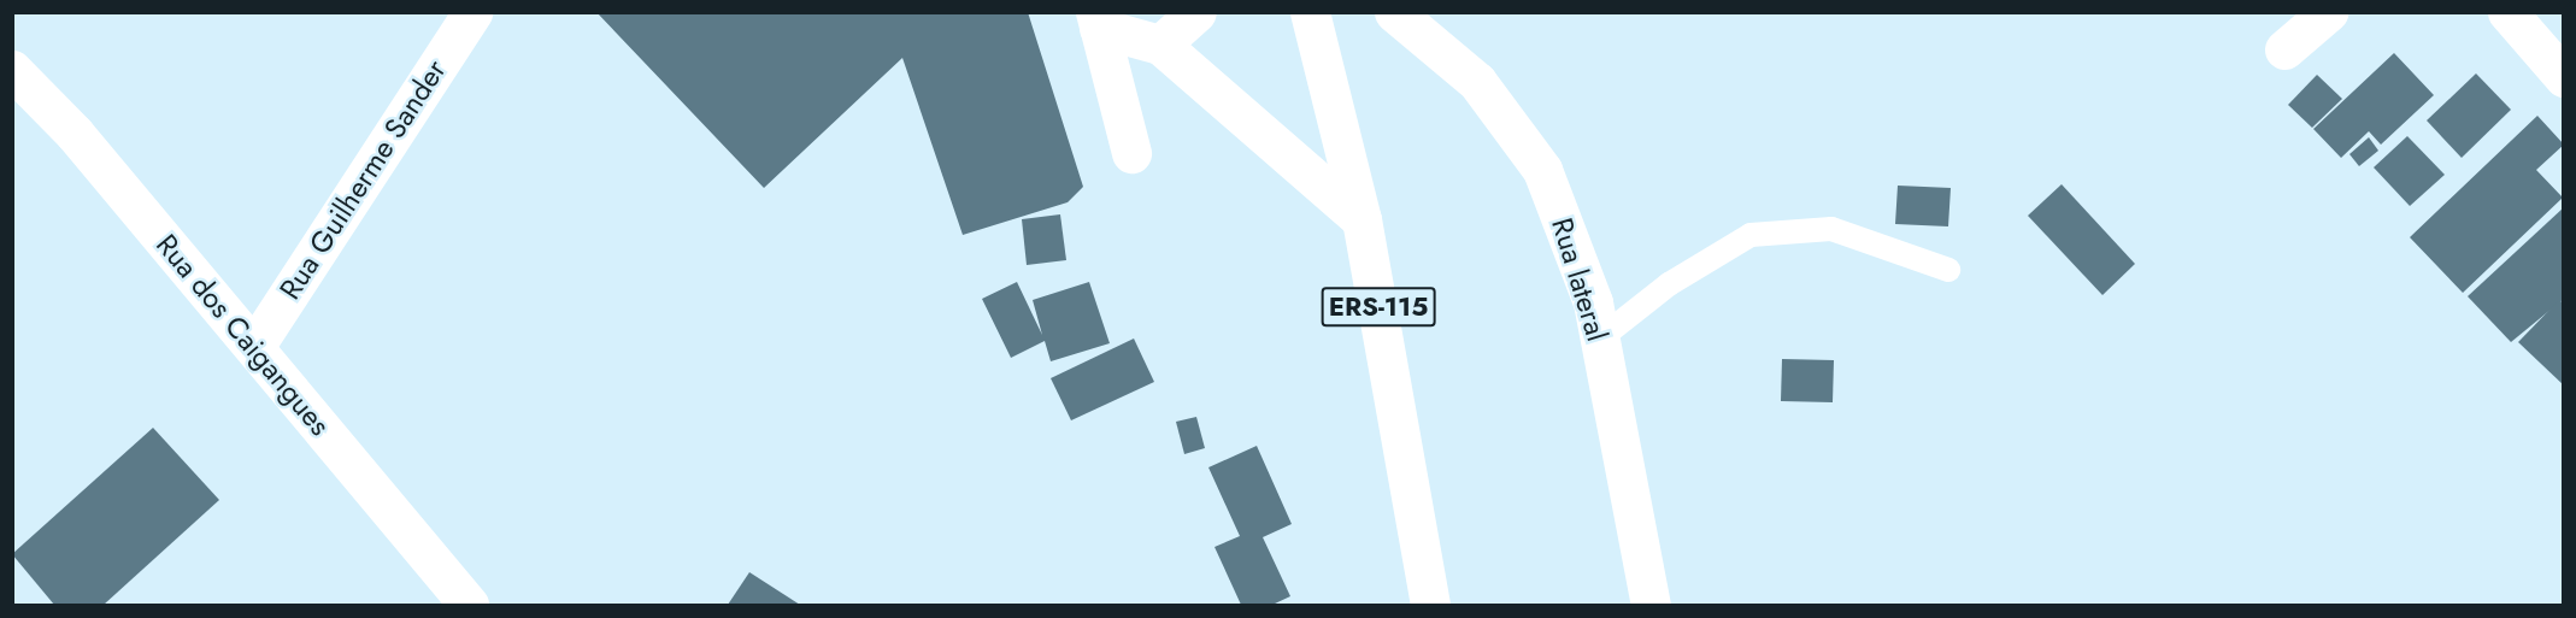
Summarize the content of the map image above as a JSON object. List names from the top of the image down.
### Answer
{
  "streets": {
    "street": [
      "Rua Guilherme Sander",
      "Rua lateral",
      "ERS-115",
      "Rua dos Caigangues"
    ]
  },
  "crossings": [
    ["Rua Guilherme Sander", "Rua dos Caigangues"]
  ]
}
